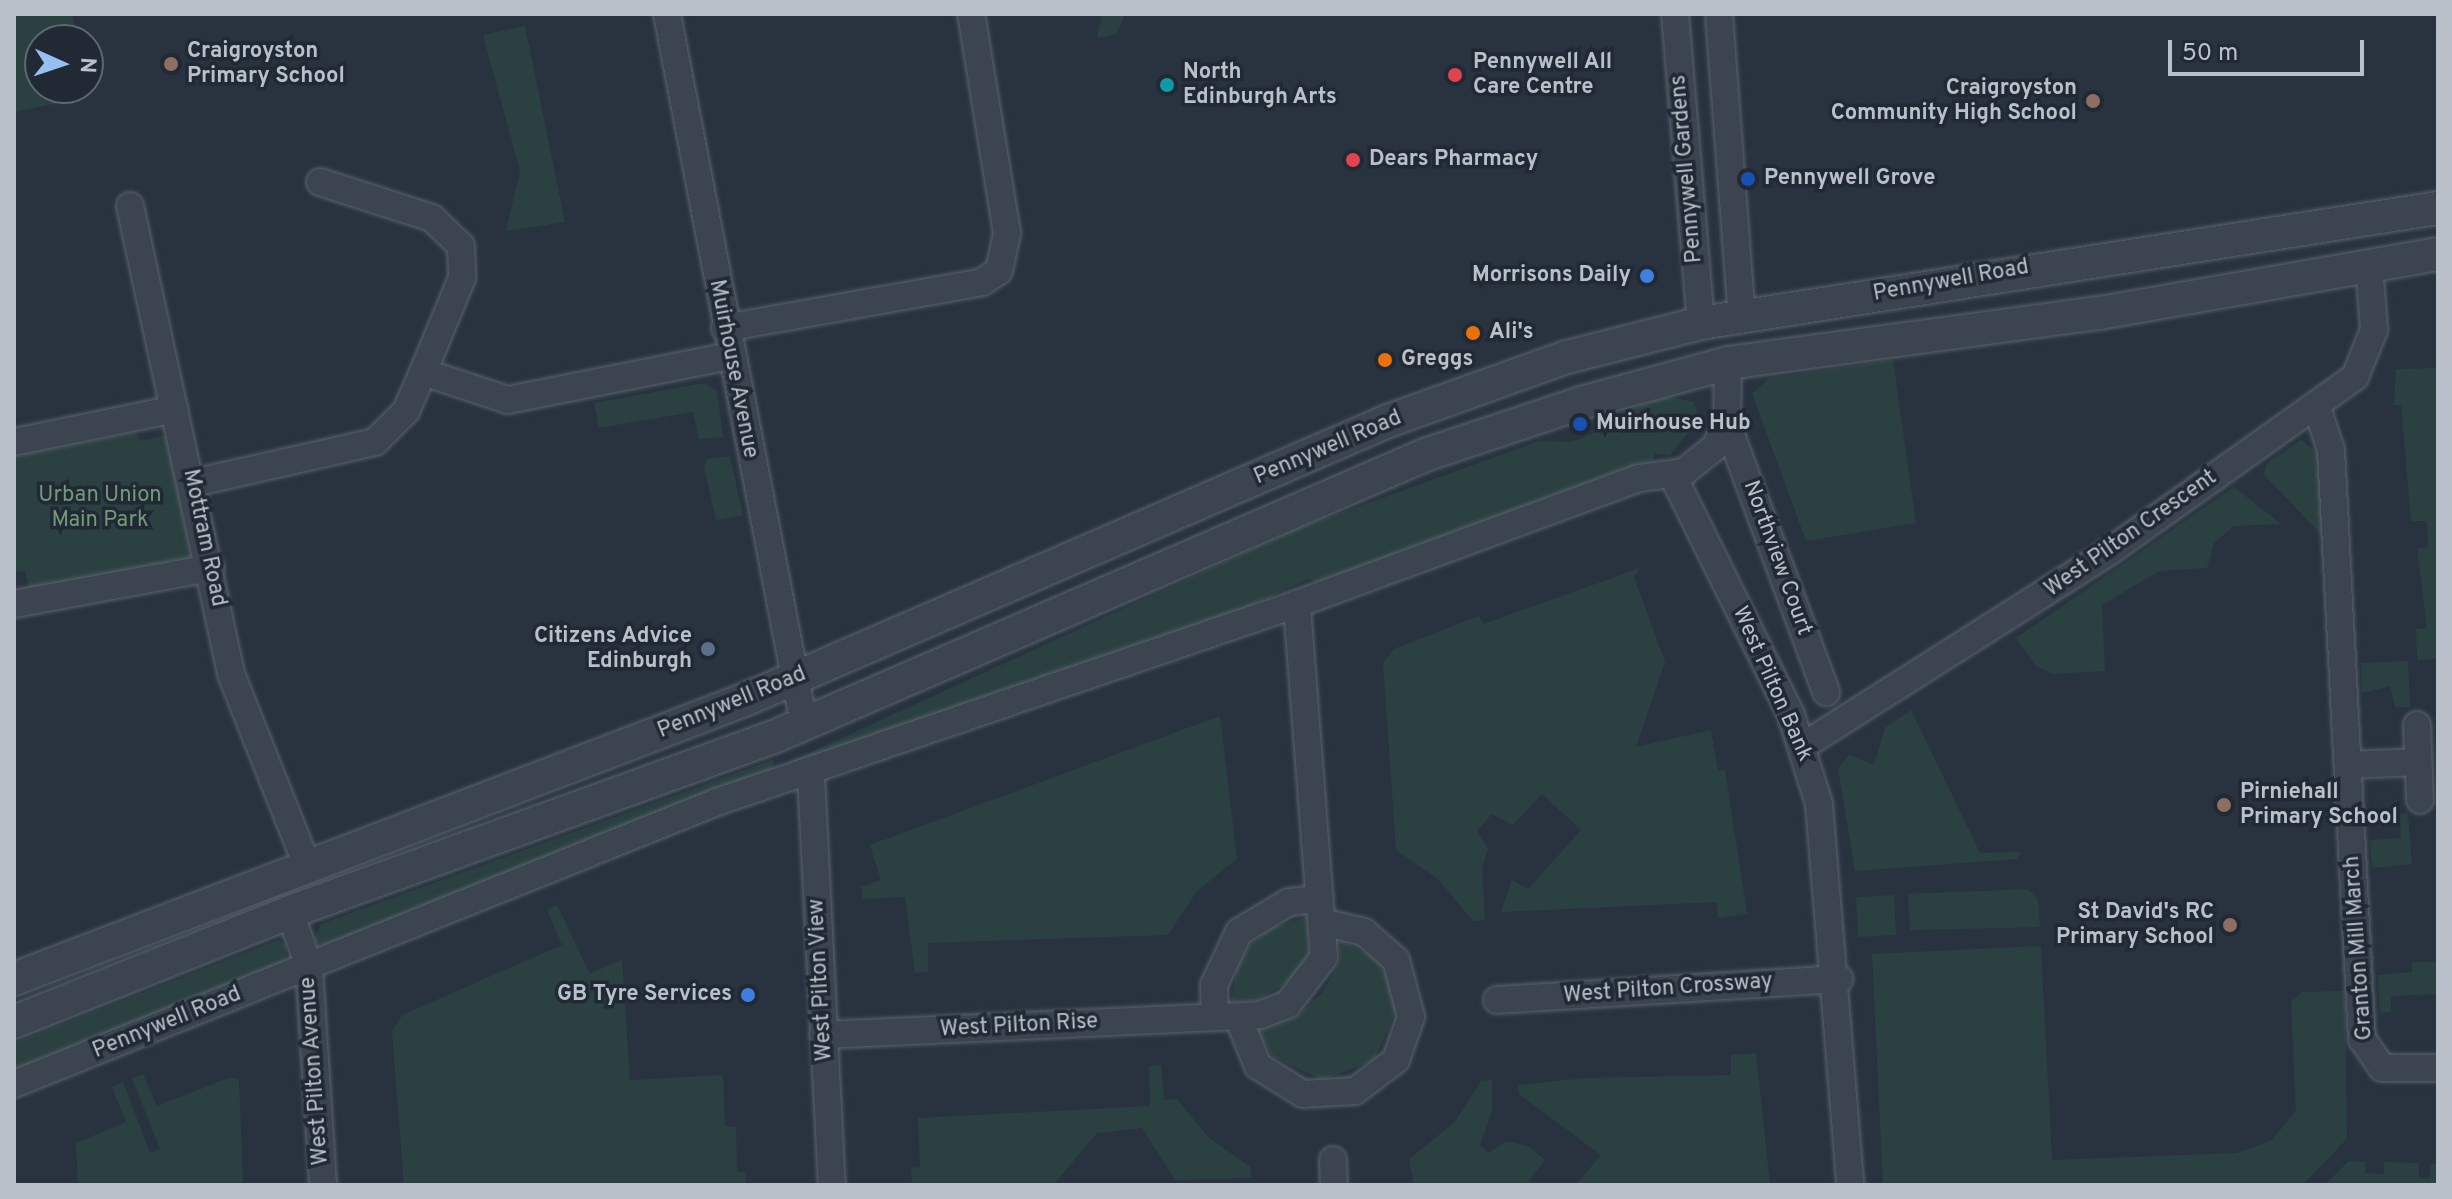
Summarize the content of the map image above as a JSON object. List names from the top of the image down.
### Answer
{
  "streets": {
    "street": [
      "Pennywell Gardens",
      "Pennywell Road",
      "Muirhouse Avenue",
      "West Pilton Crescent",
      "Mottram Road",
      "Northview Court",
      "West Pilton Bank",
      "Granton Mill March",
      "West Pilton View",
      "West Pilton Crossway",
      "West Pilton Rise",
      "West Pilton Avenue"
    ]
  },
  "crossings": [
    ["Pennywell Gardens", "Pennywell Road"],
    ["Pennywell Road", "Muirhouse Avenue"],
    ["Pennywell Road", "West Pilton Crescent"],
    ["Pennywell Road", "Mottram Road"],
    ["Pennywell Road", "West Pilton Bank"],
    ["Pennywell Road", "West Pilton View"],
    ["Pennywell Road", "West Pilton Rise"],
    ["Pennywell Road", "West Pilton Avenue"],
    ["West Pilton Crescent", "West Pilton Bank"],
    ["West Pilton Crescent", "Granton Mill March"],
    ["West Pilton Bank", "West Pilton Crossway"],
    ["West Pilton View", "West Pilton Rise"]
  ],
  "parks": ["Urban Union Main Park"],
  "places": [
    "Craigroyston Primary School",
    "Pennywell All Care Centre",
    "North Edinburgh Arts",
    "Craigroyston Community High School",
    "Dears Pharmacy",
    "Pennywell Grove",
    "Morrisons Daily",
    "Ali's",
    "Greggs",
    "Muirhouse Hub",
    "Citizens Advice Edinburgh",
    "Pirniehall Primary School",
    "St David's RC Primary School",
    "GB Tyre Services"
  ],
  "scale_bar": "50 m",
  "north": "right"
}
